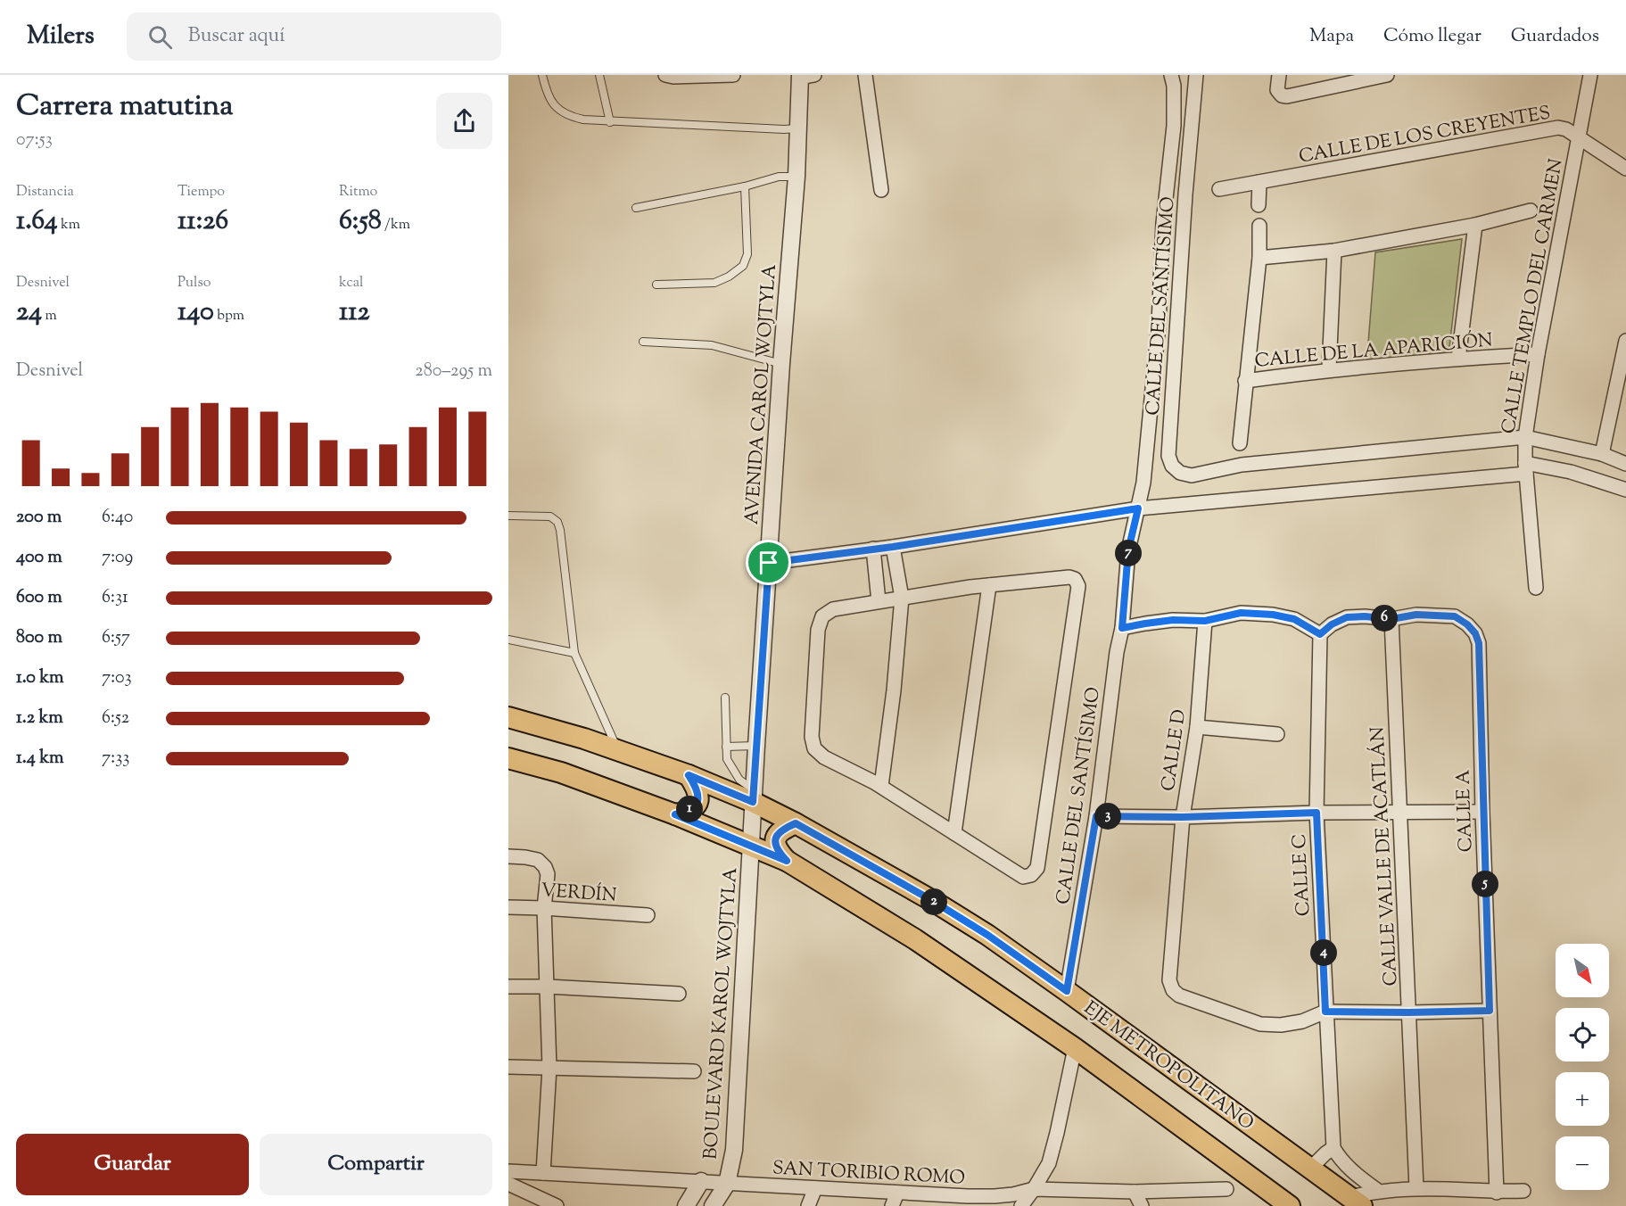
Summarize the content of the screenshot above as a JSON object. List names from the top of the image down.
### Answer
{
  "streets": {
    "main road": ["EJE METROPOLITANO"],
    "street": [
      "CALLE DE LOS CREYENTES",
      "CALLE TEMPLO DEL CARMEN",
      "CALLE DEL SANTÍSIMO",
      "CALLE DE LA APARICIÓN",
      "AVENIDA CAROL WOJTYLA",
      "CALLE D",
      "CALLE A",
      "CALLE VALLE DE ACATLÁN",
      "CALLE C",
      "VERDÍN",
      "BOULEVARD KAROL WOJTYLA",
      "SAN TORIBIO ROMO"
    ]
  },
  "crossings": [
    ["CALLE DE LOS CREYENTES", "CALLE TEMPLO DEL CARMEN"],
    ["CALLE TEMPLO DEL CARMEN", "CALLE DEL SANTÍSIMO"],
    ["CALLE TEMPLO DEL CARMEN", "CALLE DE LA APARICIÓN"],
    ["CALLE DEL SANTÍSIMO", "EJE METROPOLITANO"],
    ["AVENIDA CAROL WOJTYLA", "BOULEVARD KAROL WOJTYLA"],
    ["AVENIDA CAROL WOJTYLA", "EJE METROPOLITANO"],
    ["CALLE D", "CALLE C"],
    ["CALLE A", "CALLE VALLE DE ACATLÁN"],
    ["BOULEVARD KAROL WOJTYLA", "SAN TORIBIO ROMO"]
  ],
  "north": "bottom right",
  "page": {
    "header": "Milers",
    "search": "Buscar aquí",
    "nav": ["Mapa", "Cómo llegar", "Guardados"],
    "heading": ["Carrera matutina", "07:53"],
    "stats": [
      ["Distancia", "1.64 km"],
      ["Tiempo", "11:26"],
      ["Ritmo", "6:58 /km"],
      ["Desnivel", "24 m"],
      ["Pulso", "140 bpm"],
      ["kcal", "112"]
    ],
    "chart": ["Desnivel", "280–295 m"],
    "list": [
      {
        "name": "200 m",
        "note": "6:40"
      },
      {
        "name": "400 m",
        "note": "7:09"
      },
      {
        "name": "600 m",
        "note": "6:31"
      },
      {
        "name": "800 m",
        "note": "6:57"
      },
      {
        "name": "1.0 km",
        "note": "7:03"
      },
      {
        "name": "1.2 km",
        "note": "6:52"
      },
      {
        "name": "1.4 km",
        "note": "7:33"
      }
    ],
    "pins": [
      "7",
      "6",
      "1",
      "3",
      "5",
      "2",
      "4"
    ],
    "map_buttons": ["+", "−"],
    "buttons": ["Guardar", "Compartir"]
  }
}
